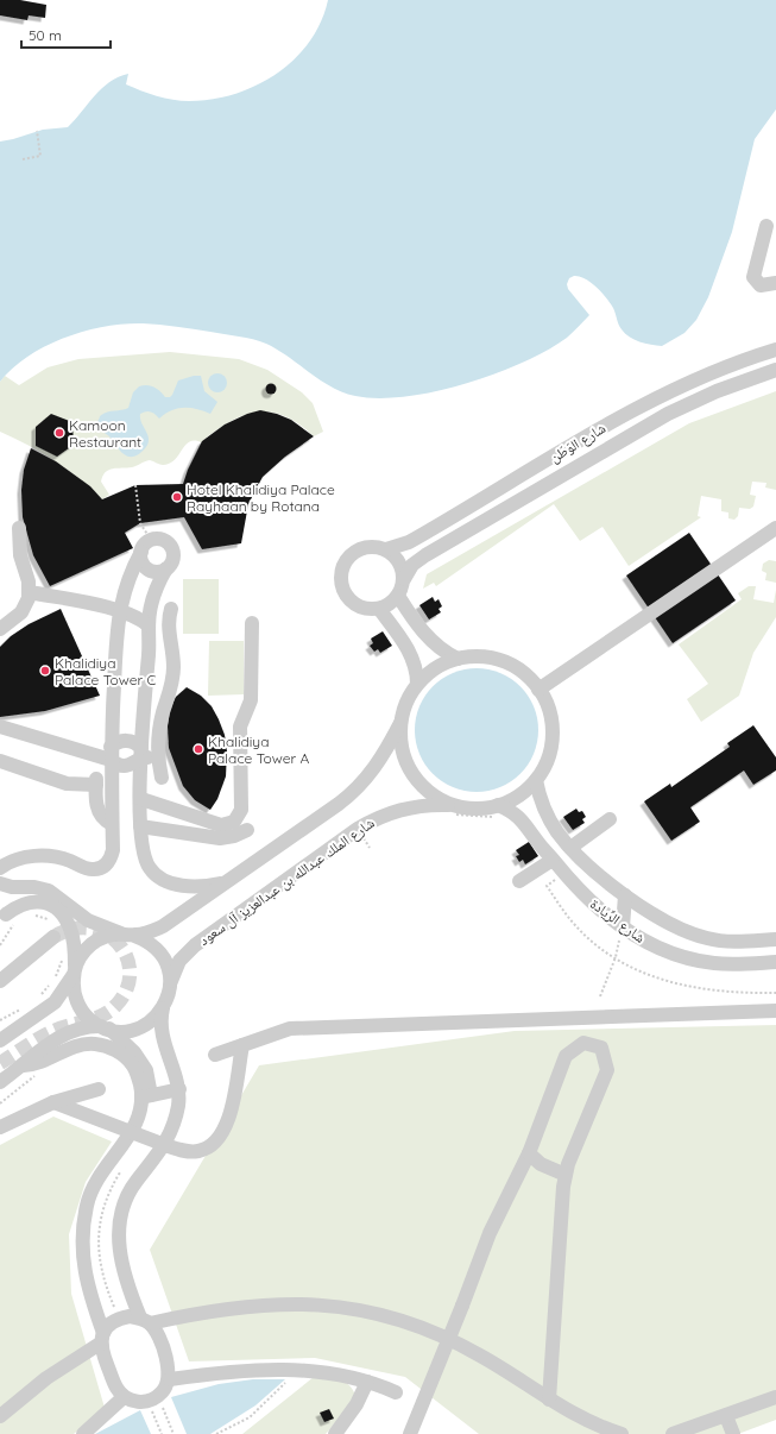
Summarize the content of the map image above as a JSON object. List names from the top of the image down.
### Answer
{
  "streets": {
    "street": ["شارع الوَطَن", "شارع الملك عبدالله بن عبدالعزيز آل سعود", "شارع الرِّيادة"]
  },
  "crossings": [
    ["شارع الملك عبدالله بن عبدالعزيز آل سعود", "شارع الرِّيادة"]
  ],
  "places": [
    "Kamoon Restaurant",
    "Hotel Khalidiya Palace Rayhaan by Rotana",
    "Khalidiya Palace Tower C",
    "Khalidiya Palace Tower A"
  ],
  "scale_bar": "50 m"
}
